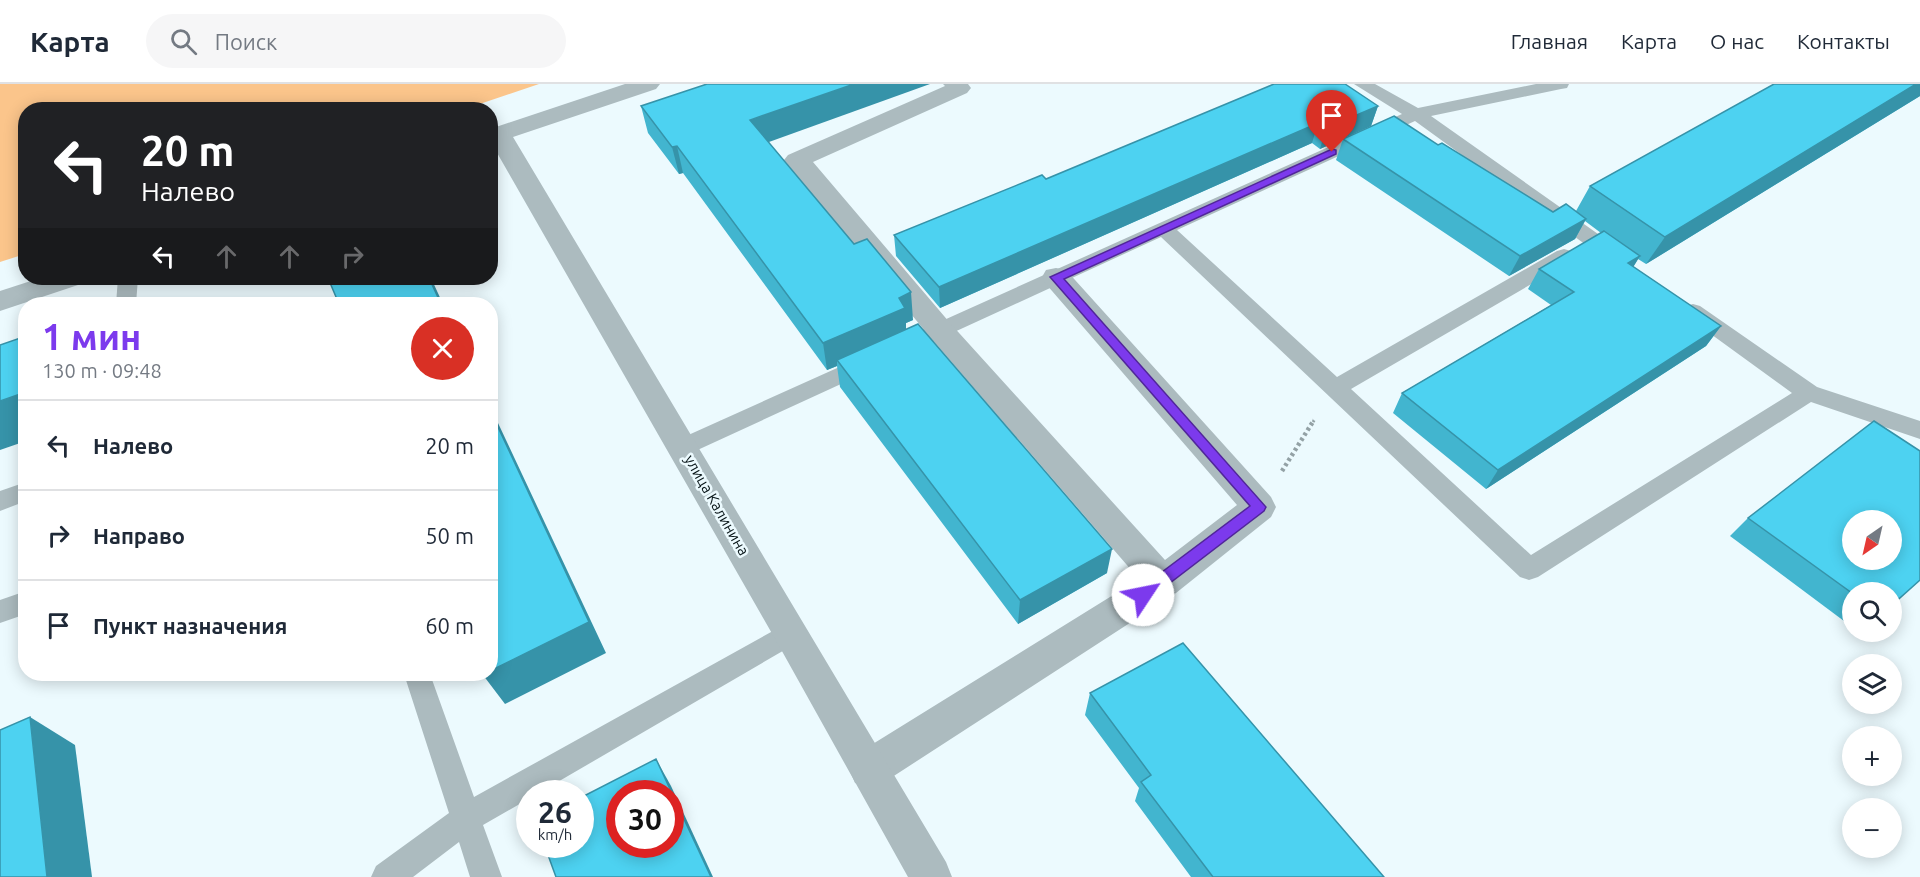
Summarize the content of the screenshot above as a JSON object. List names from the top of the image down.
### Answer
{
  "streets": {
    "street": ["улица Калинина"]
  },
  "north": "bottom left",
  "page": {
    "header": "Карта",
    "search": "Поиск",
    "nav": [
      "Главная",
      "Карта",
      "О нас",
      "Контакты"
    ],
    "turn": ["20 m", "Налево"],
    "heading": ["1 мин", "130 m · 09:48"],
    "list": [
      {
        "name": "Налево",
        "value": "20 m"
      },
      {
        "name": "Направо",
        "value": "50 m"
      },
      {
        "name": "Пункт назначения",
        "value": "60 m"
      }
    ],
    "map_buttons": ["+", "−"],
    "speed": "26 km/h",
    "limit": "30"
  }
}
